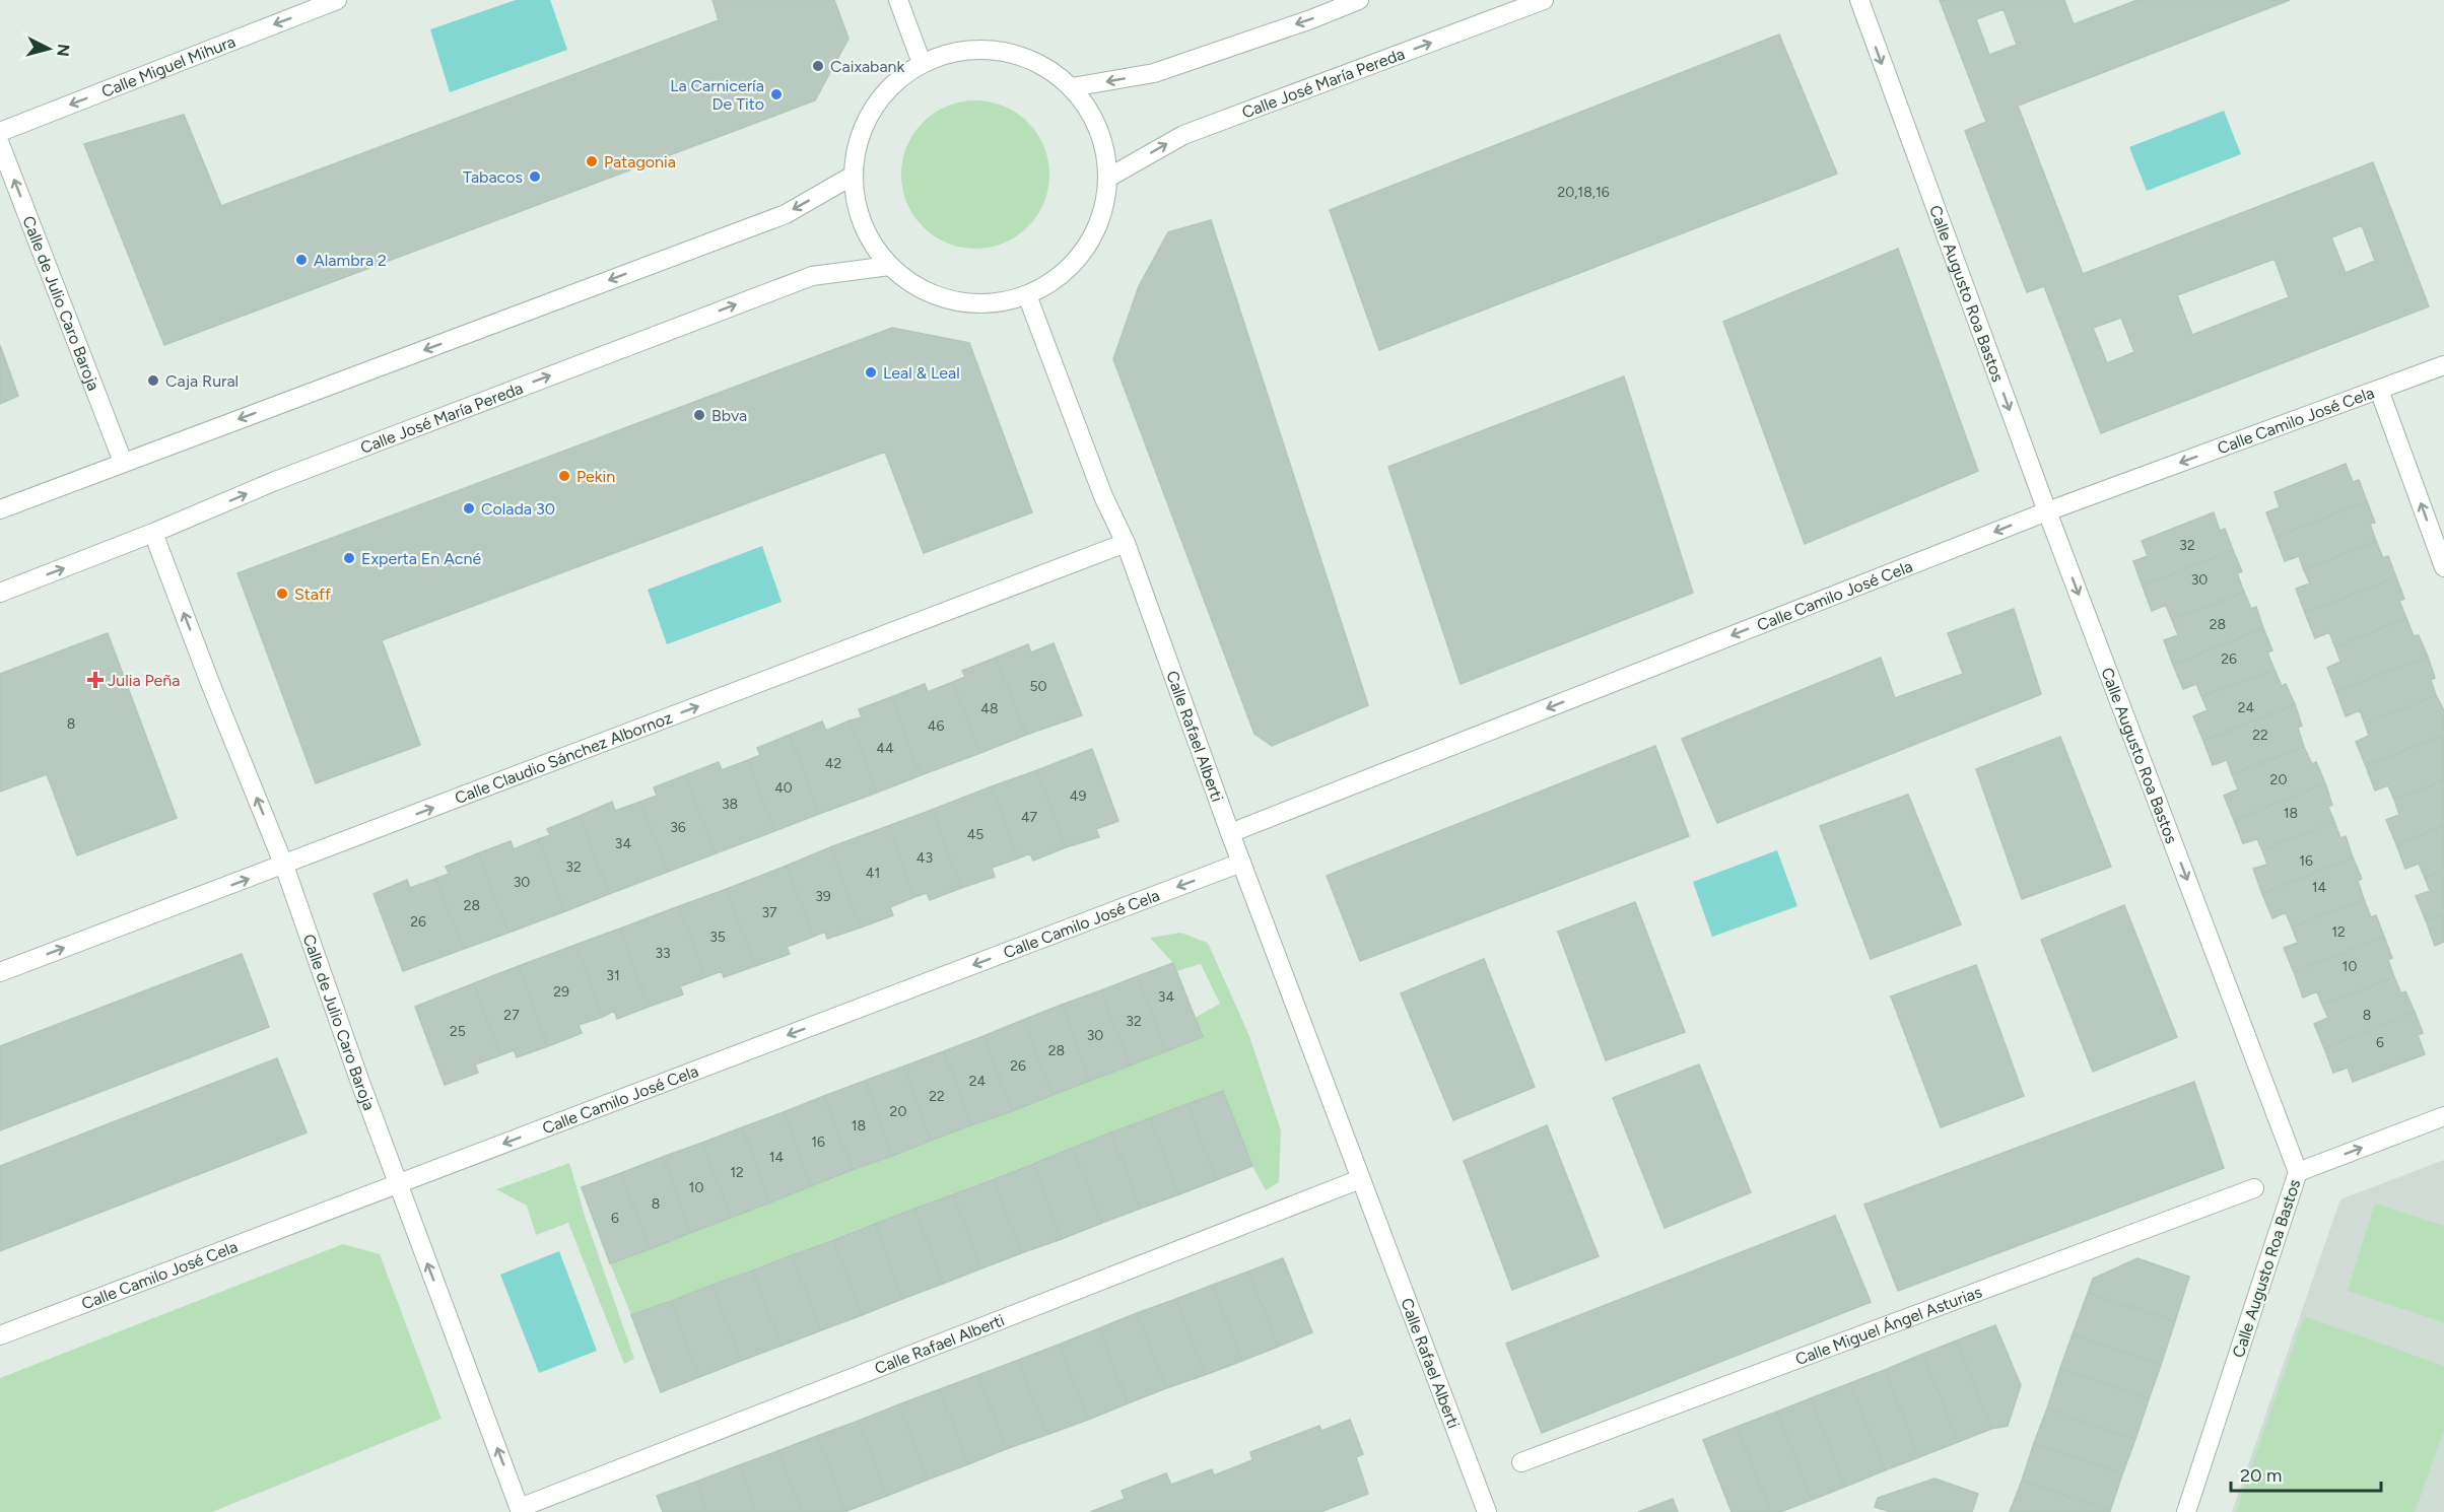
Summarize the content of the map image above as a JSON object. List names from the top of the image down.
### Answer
{
  "streets": {
    "street": [
      "Calle Miguel Mihura",
      "Calle José María Pereda",
      "Calle Augusto Roa Bastos",
      "Calle de Julio Caro Baroja",
      "Calle Camilo José Cela",
      "Calle Rafael Alberti",
      "Calle Claudio Sánchez Albornoz",
      "Calle Miguel Ángel Asturias"
    ]
  },
  "crossings": [
    ["Calle José María Pereda", "Calle de Julio Caro Baroja"],
    ["Calle Augusto Roa Bastos", "Calle Camilo José Cela"],
    ["Calle de Julio Caro Baroja", "Calle Camilo José Cela"],
    ["Calle de Julio Caro Baroja", "Calle Rafael Alberti"],
    ["Calle de Julio Caro Baroja", "Calle Claudio Sánchez Albornoz"],
    ["Calle Camilo José Cela", "Calle Rafael Alberti"],
    ["Calle Rafael Alberti", "Calle Claudio Sánchez Albornoz"]
  ],
  "one_way": [
    "Calle Miguel Mihura",
    "Calle Augusto Roa Bastos",
    "Calle de Julio Caro Baroja",
    "Calle Camilo José Cela",
    "Calle Claudio Sánchez Albornoz"
  ],
  "places": {
    "other": [
      "Caixabank",
      "La Carnicería De Tito",
      "Patagonia",
      "Tabacos",
      "Alambra 2",
      "Leal & Leal",
      "Caja Rural",
      "Bbva",
      "Pekin",
      "Colada 30",
      "Experta En Acné",
      "Staff"
    ],
    "health": ["Julia Peña"]
  },
  "house_numbers": [
    "20,18,16",
    "32",
    "30",
    "28",
    "26",
    "50",
    "24",
    "48",
    "8",
    "46",
    "22",
    "44",
    "42",
    "20",
    "40",
    "49",
    "38",
    "18",
    "47",
    "36",
    "45",
    "34",
    "43",
    "16",
    "32",
    "41",
    "30",
    "14",
    "39",
    "28",
    "37",
    "26",
    "12",
    "35",
    "33",
    "10",
    "31",
    "29",
    "34",
    "27",
    "8",
    "32",
    "25",
    "30",
    "6",
    "28",
    "26",
    "24",
    "22",
    "20",
    "18",
    "16",
    "14",
    "12",
    "10",
    "8",
    "6"
  ],
  "scale_bar": "20 m",
  "north": "right"
}
